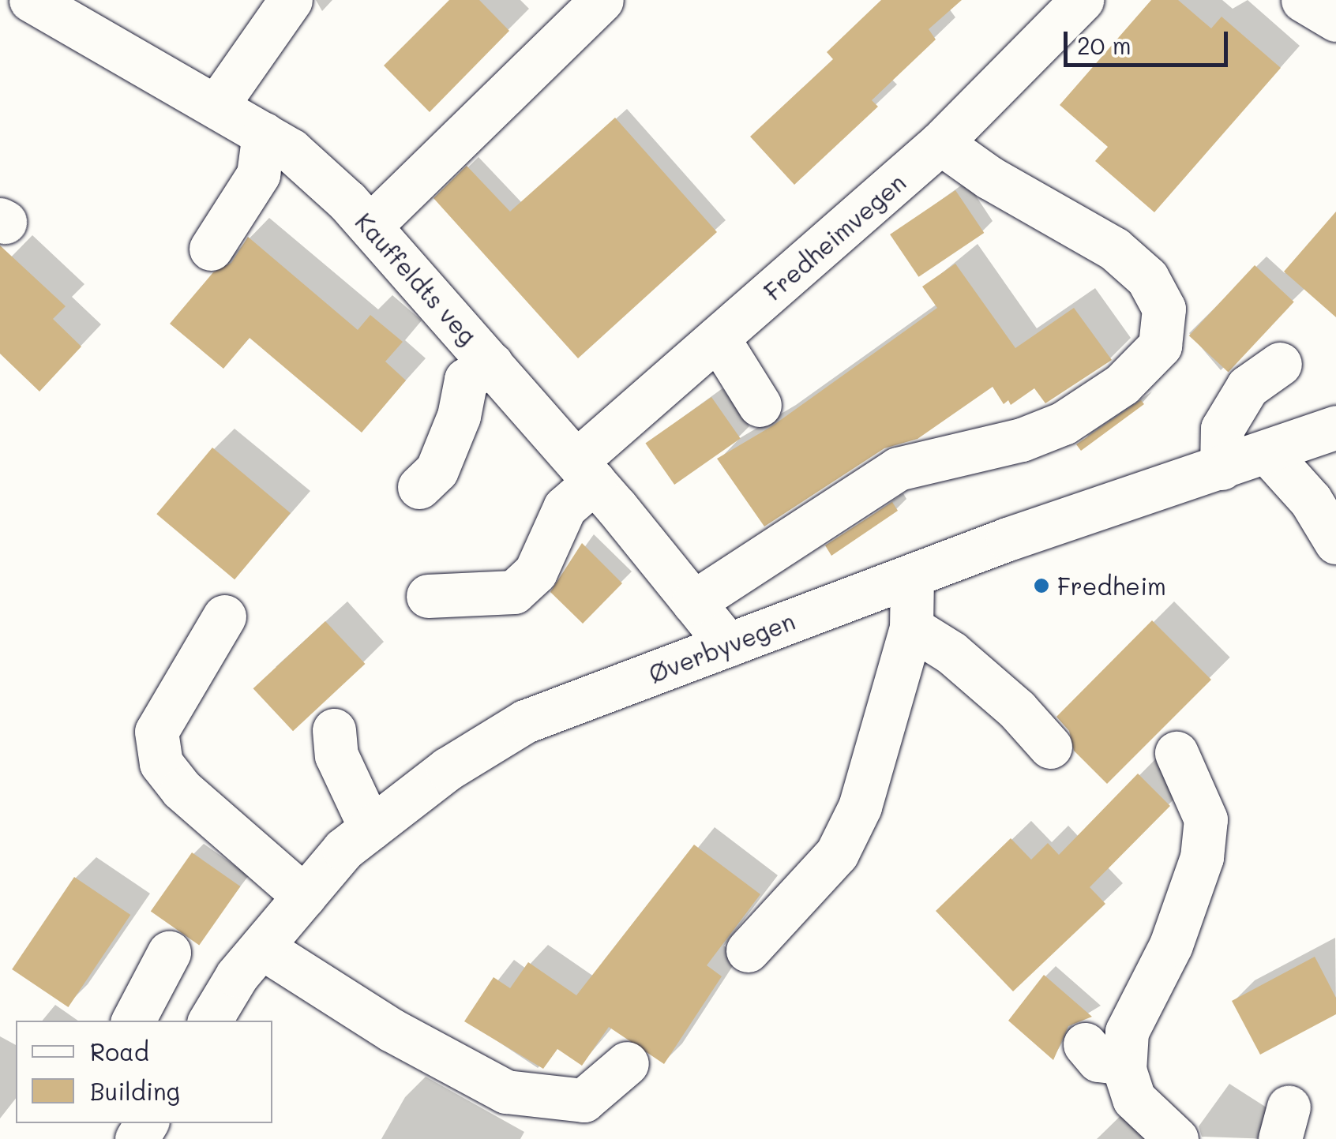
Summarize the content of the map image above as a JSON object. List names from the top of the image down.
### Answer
{
  "streets": {
    "street": ["Fredheimvegen", "Kauffeldts veg", "Øverbyvegen"]
  },
  "crossings": [
    ["Fredheimvegen", "Kauffeldts veg"],
    ["Kauffeldts veg", "Øverbyvegen"]
  ],
  "places": ["Fredheim"],
  "legend": ["Road", "Building"],
  "scale_bar": "20 m"
}
